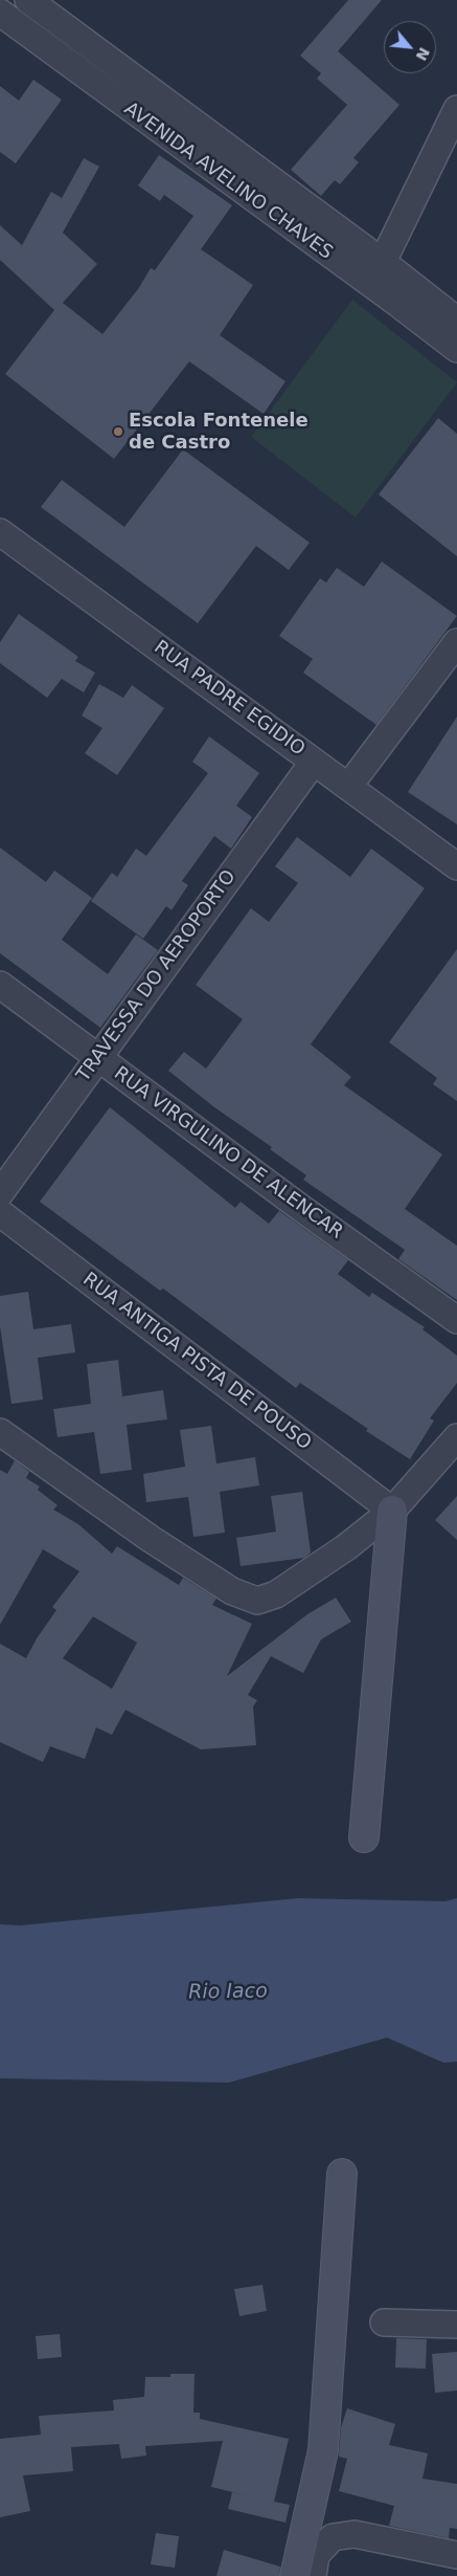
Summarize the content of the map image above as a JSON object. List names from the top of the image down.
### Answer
{
  "streets": {
    "street": [
      "AVENIDA AVELINO CHAVES",
      "RUA PADRE EGIDIO",
      "TRAVESSA DO AEROPORTO",
      "RUA VIRGULINO DE ALENCAR",
      "RUA ANTIGA PISTA DE POUSO"
    ]
  },
  "crossings": [
    ["RUA PADRE EGIDIO", "TRAVESSA DO AEROPORTO"],
    ["TRAVESSA DO AEROPORTO", "RUA VIRGULINO DE ALENCAR"]
  ],
  "water": ["Rio Iaco"],
  "places": ["Escola Fontenele de Castro"],
  "north": "bottom right"
}
